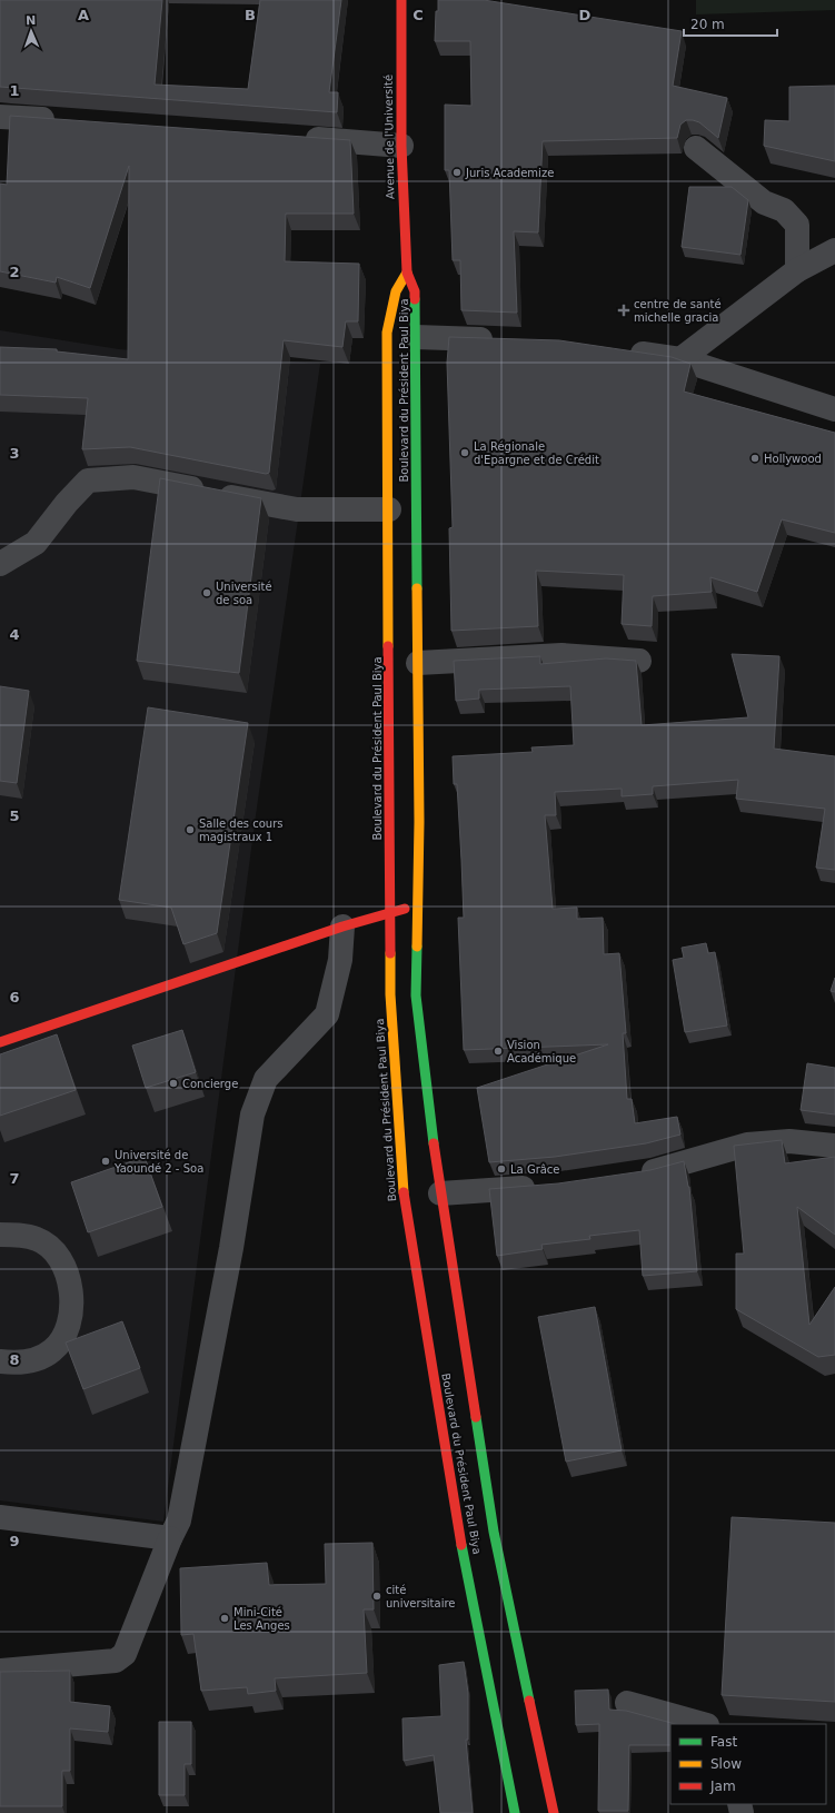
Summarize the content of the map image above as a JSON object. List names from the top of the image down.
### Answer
{
  "streets": {
    "main road": ["Avenue de l'Université", "Boulevard du Président Paul Biya"]
  },
  "crossings": [
    ["Avenue de l'Université", "Boulevard du Président Paul Biya"]
  ],
  "places": {
    "other": [
      "Juris Academize",
      "La Régionale d'Epargne et de Crédit",
      "Hollywood",
      "Université de soa",
      "Salle des cours magistraux 1",
      "Vision Académique",
      "Concierge",
      "Université de Yaoundé 2 - Soa",
      "La Grâce",
      "cité universitaire",
      "Mini-Cité Les Anges"
    ],
    "health": ["centre de santé michelle gracia"]
  },
  "legend": ["Fast", "Slow", "Jam"],
  "scale_bar": "20 m",
  "north": "top",
  "grid": {
    "columns": [
      "A",
      "B",
      "C",
      "D"
    ],
    "rows": [
      "1",
      "2",
      "3",
      "4",
      "5",
      "6",
      "7",
      "8",
      "9"
    ]
  }
}
